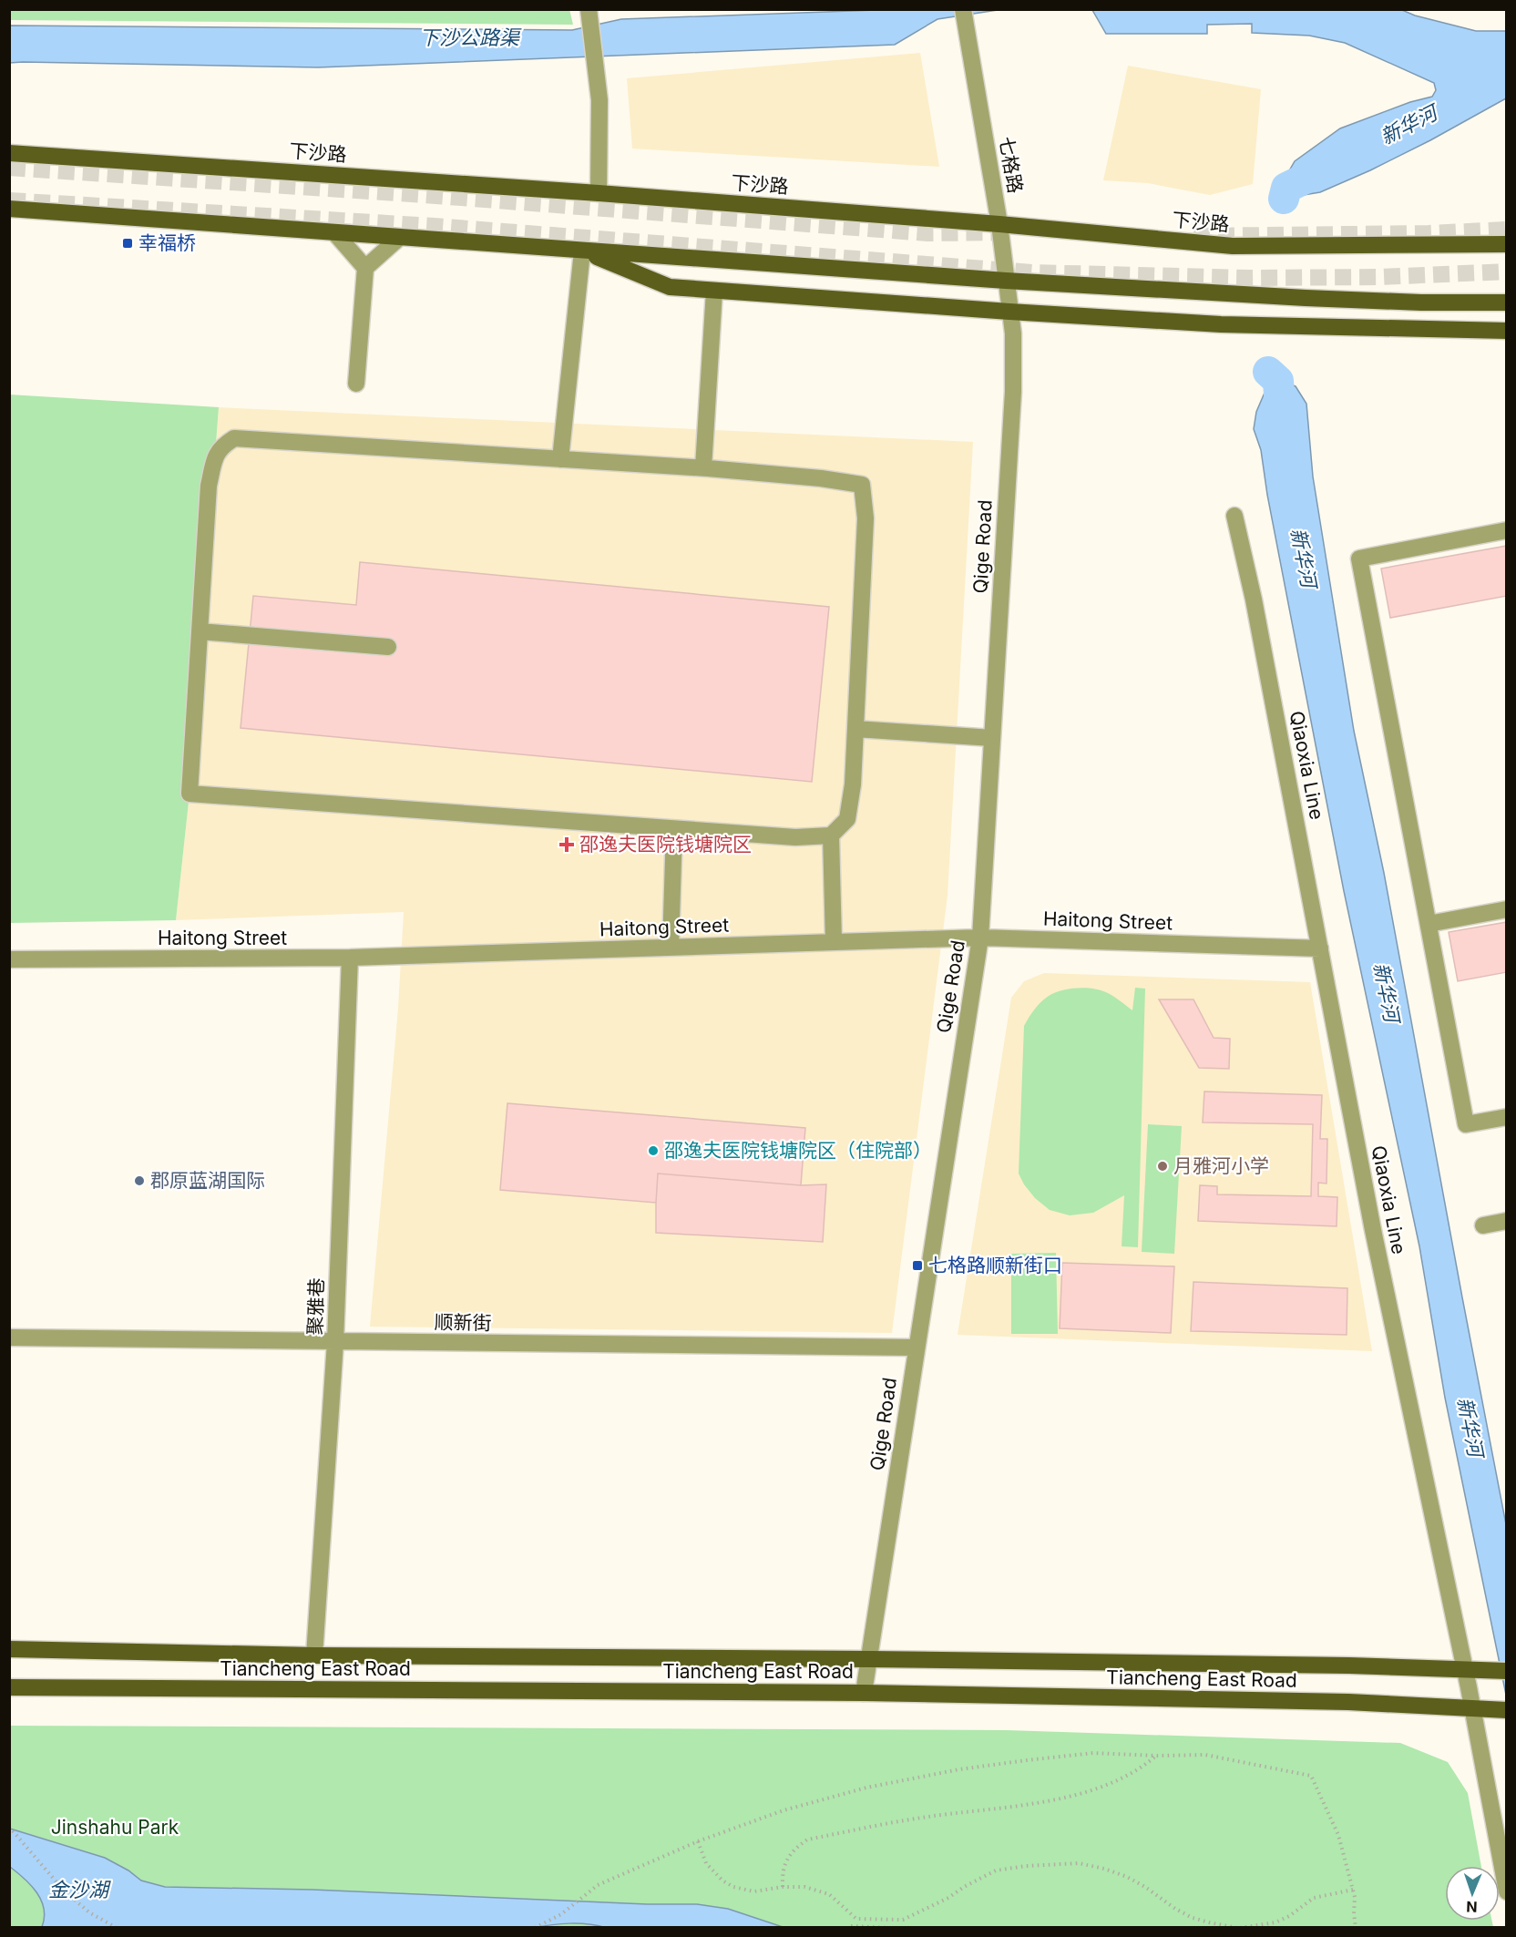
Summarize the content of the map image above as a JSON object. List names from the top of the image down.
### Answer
{
  "streets": {
    "main road": ["下沙路", "Tiancheng East Road"],
    "street": [
      "七格路",
      "Qige Road",
      "Qiaoxia Line",
      "Haitong Street",
      "聚雅巷",
      "顺新街"
    ]
  },
  "crossings": [
    ["下沙路", "七格路"],
    ["七格路", "Qige Road"],
    ["Qige Road", "Haitong Street"],
    ["Qige Road", "顺新街"],
    ["Qige Road", "Tiancheng East Road"],
    ["Qiaoxia Line", "Haitong Street"],
    ["Qiaoxia Line", "Tiancheng East Road"],
    ["Haitong Street", "聚雅巷"],
    ["聚雅巷", "顺新街"],
    ["聚雅巷", "Tiancheng East Road"]
  ],
  "water": ["下沙公路渠", "新华河", "金沙湖"],
  "parks": ["Jinshahu Park"],
  "places": {
    "transit": ["幸福桥", "七格路顺新街口"],
    "health": ["邵逸夫医院钱塘院区"],
    "other": ["邵逸夫医院钱塘院区（住院部）", "月雅河小学", "郡原蓝湖国际"]
  },
  "north": "bottom"
}
